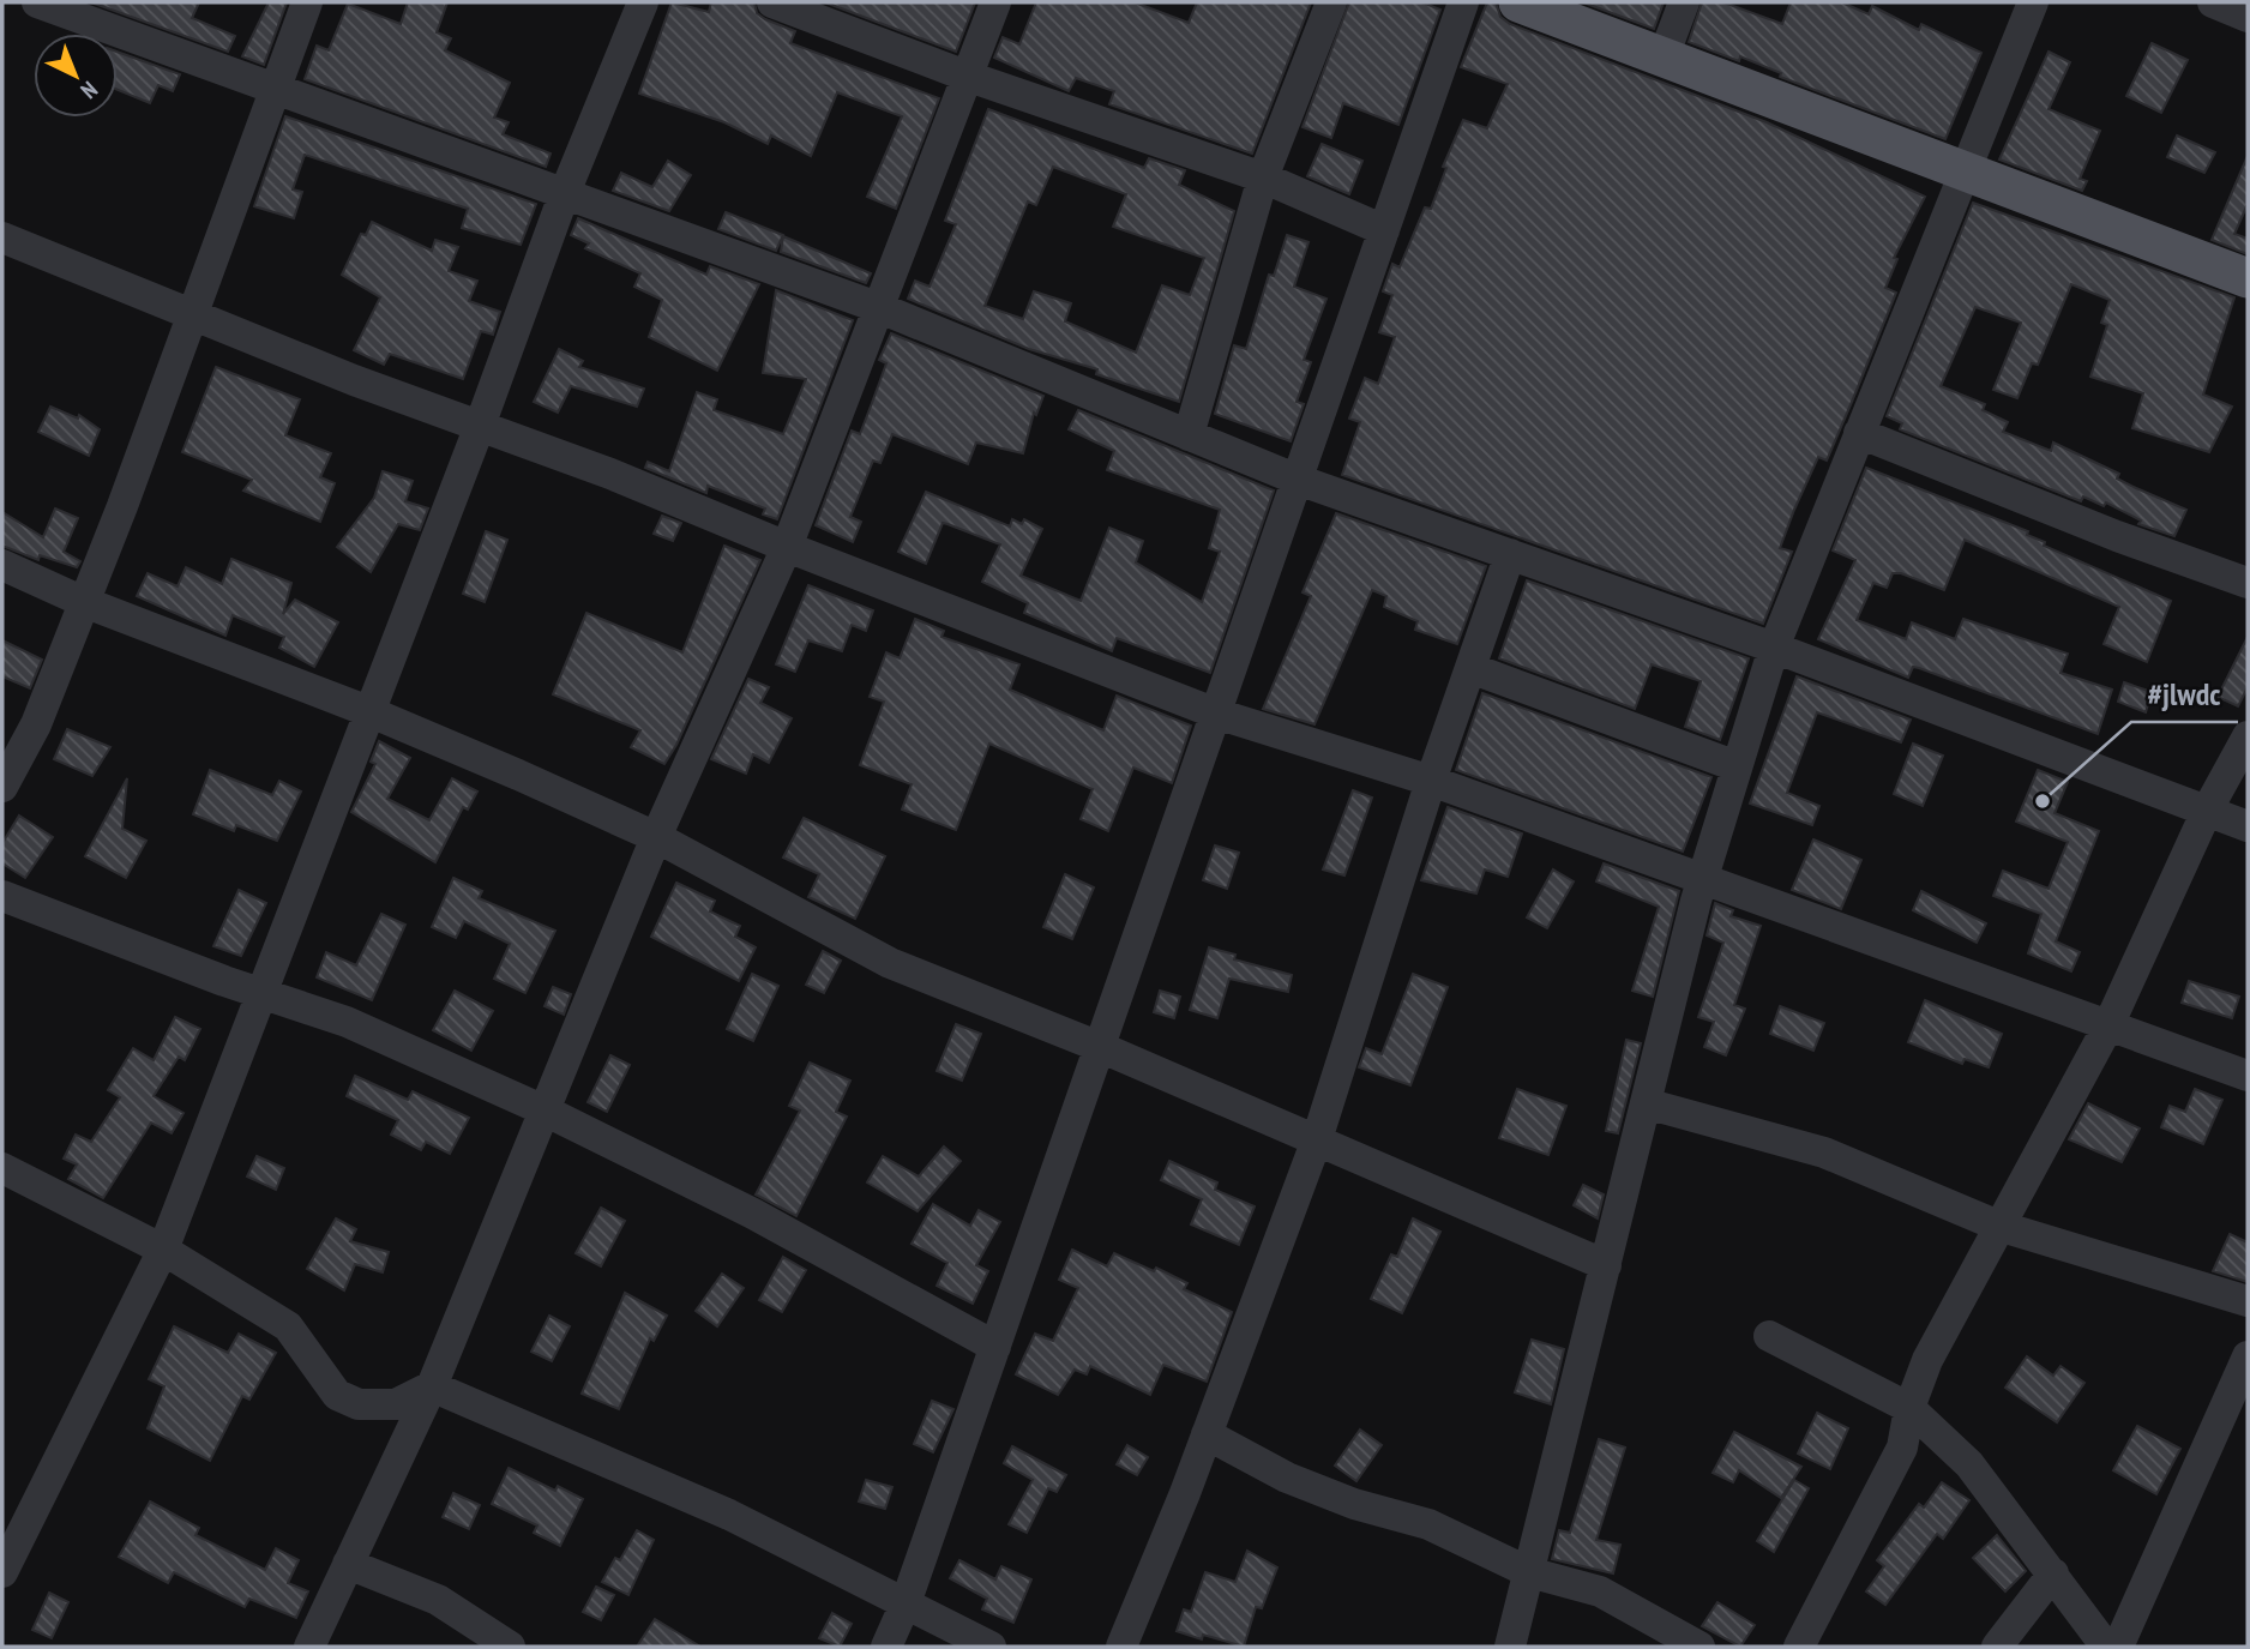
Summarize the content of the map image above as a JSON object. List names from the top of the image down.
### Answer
{
  "places": ["#jlwdc"],
  "north": "bottom right"
}
